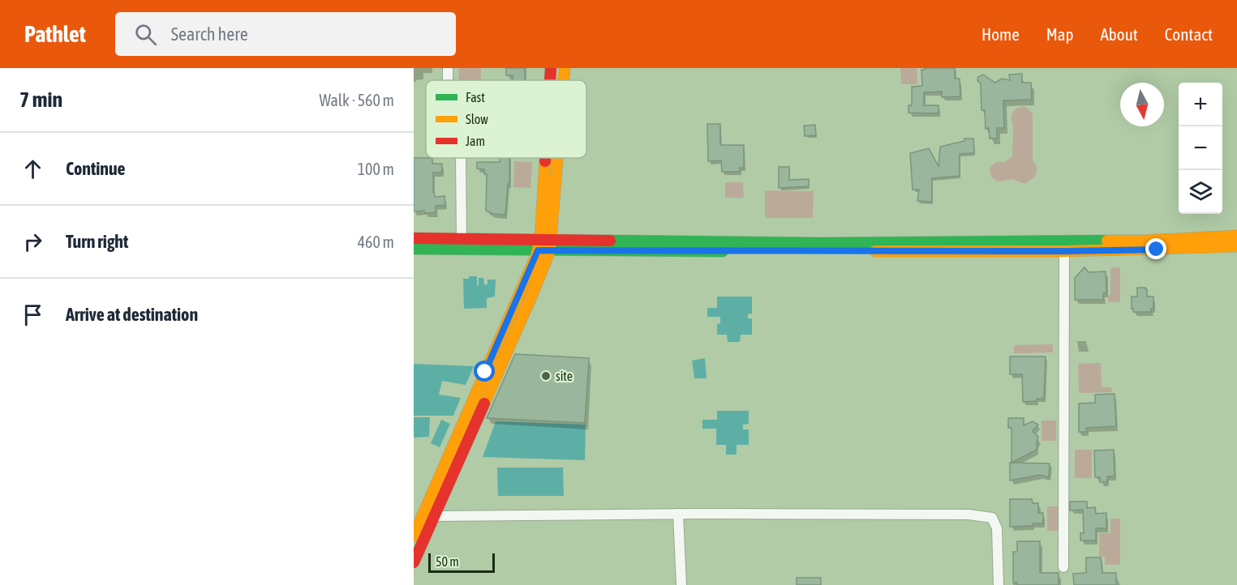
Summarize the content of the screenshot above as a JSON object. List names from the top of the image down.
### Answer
{
  "places": ["site"],
  "legend": ["Fast", "Slow", "Jam"],
  "scale_bar": "50 m",
  "north": "bottom",
  "page": {
    "header": "Pathlet",
    "search": "Search here",
    "nav": [
      "Home",
      "Map",
      "About",
      "Contact"
    ],
    "heading": ["7 min", "Walk · 560 m"],
    "map_buttons": ["+", "−"],
    "list": [
      ["Continue", "100 m"],
      ["Turn right", "460 m"],
      "Arrive at destination"
    ],
    "scale": "50 m"
  }
}
